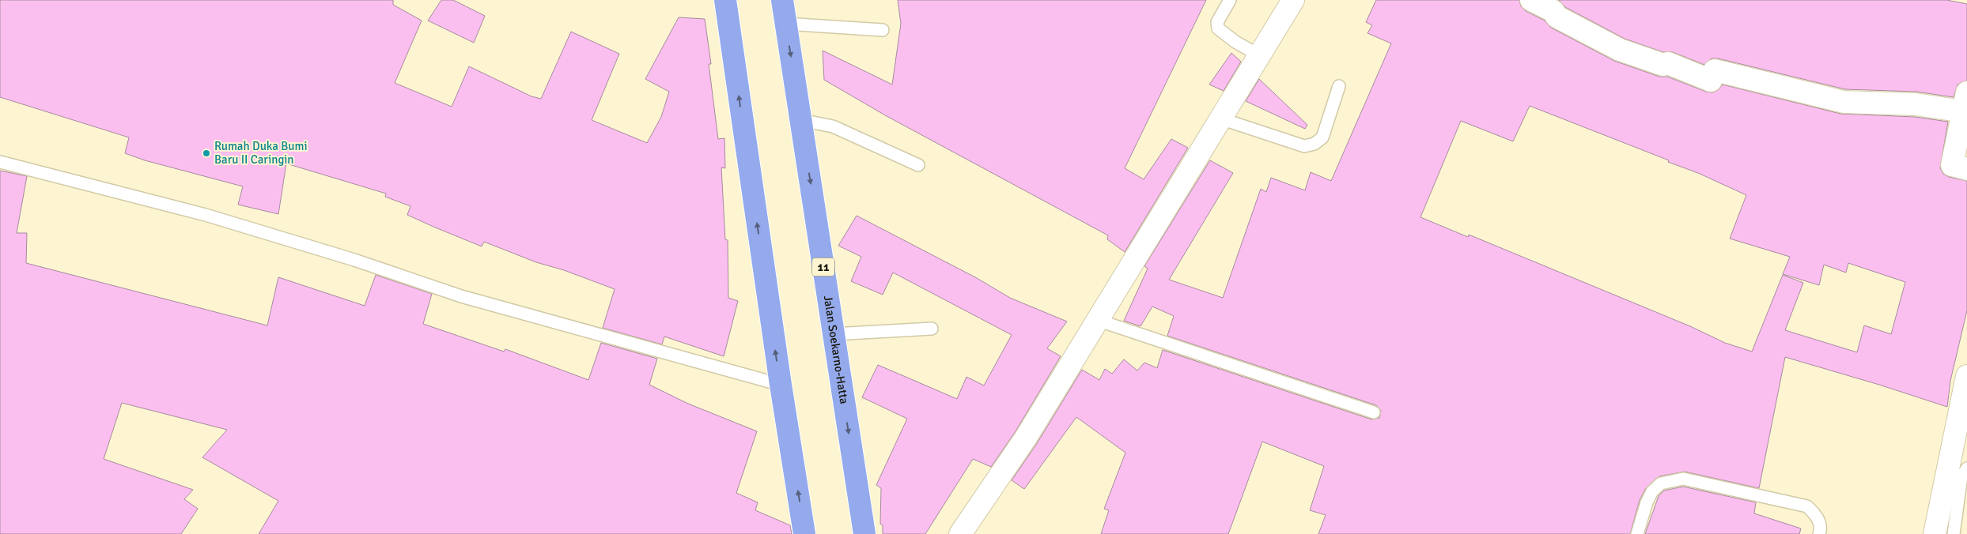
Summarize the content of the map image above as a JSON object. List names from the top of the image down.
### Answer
{
  "streets": {
    "highway": ["11", "Jalan Soekarno-Hatta"]
  },
  "places": ["Rumah Duka Bumi Baru II Caringin"]
}
